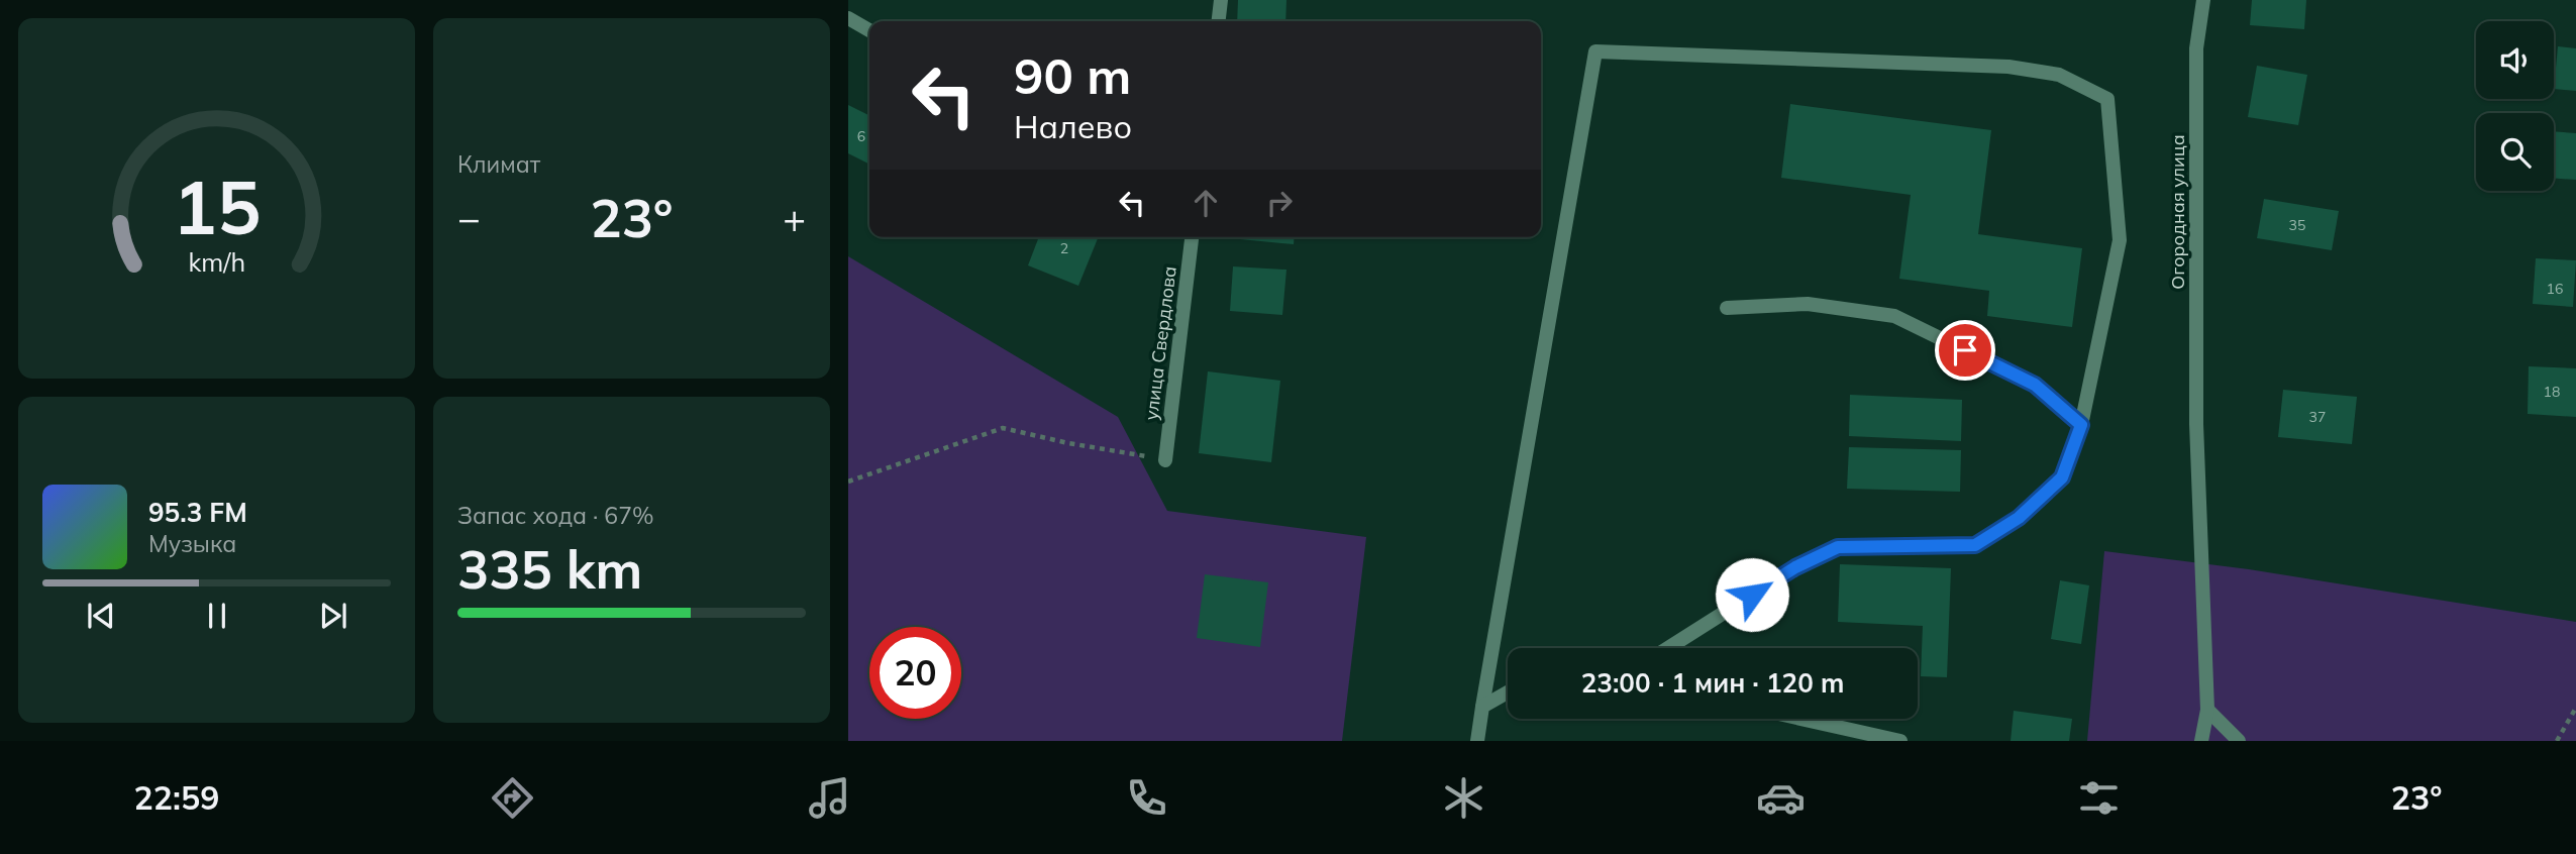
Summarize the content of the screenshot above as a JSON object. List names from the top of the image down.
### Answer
{
  "streets": {
    "street": ["Огородная улица", "улица Свердлова"]
  },
  "house_numbers": [
    "6",
    "35",
    "2",
    "16",
    "18",
    "37"
  ],
  "page": {
    "tile": [
      "Климат",
      ["Запас хода · 67%", "335 km"]
    ],
    "turn": ["90 m", "Налево"],
    "heat": ["−", "23°", "+"],
    "song": ["95.3 FM", "Музыка"],
    "limit": "20",
    "trip": "23:00 · 1 мин · 120 m",
    "tabs": ["22:59", "23°"],
    "gauge": ["15", "km/h"]
  }
}
